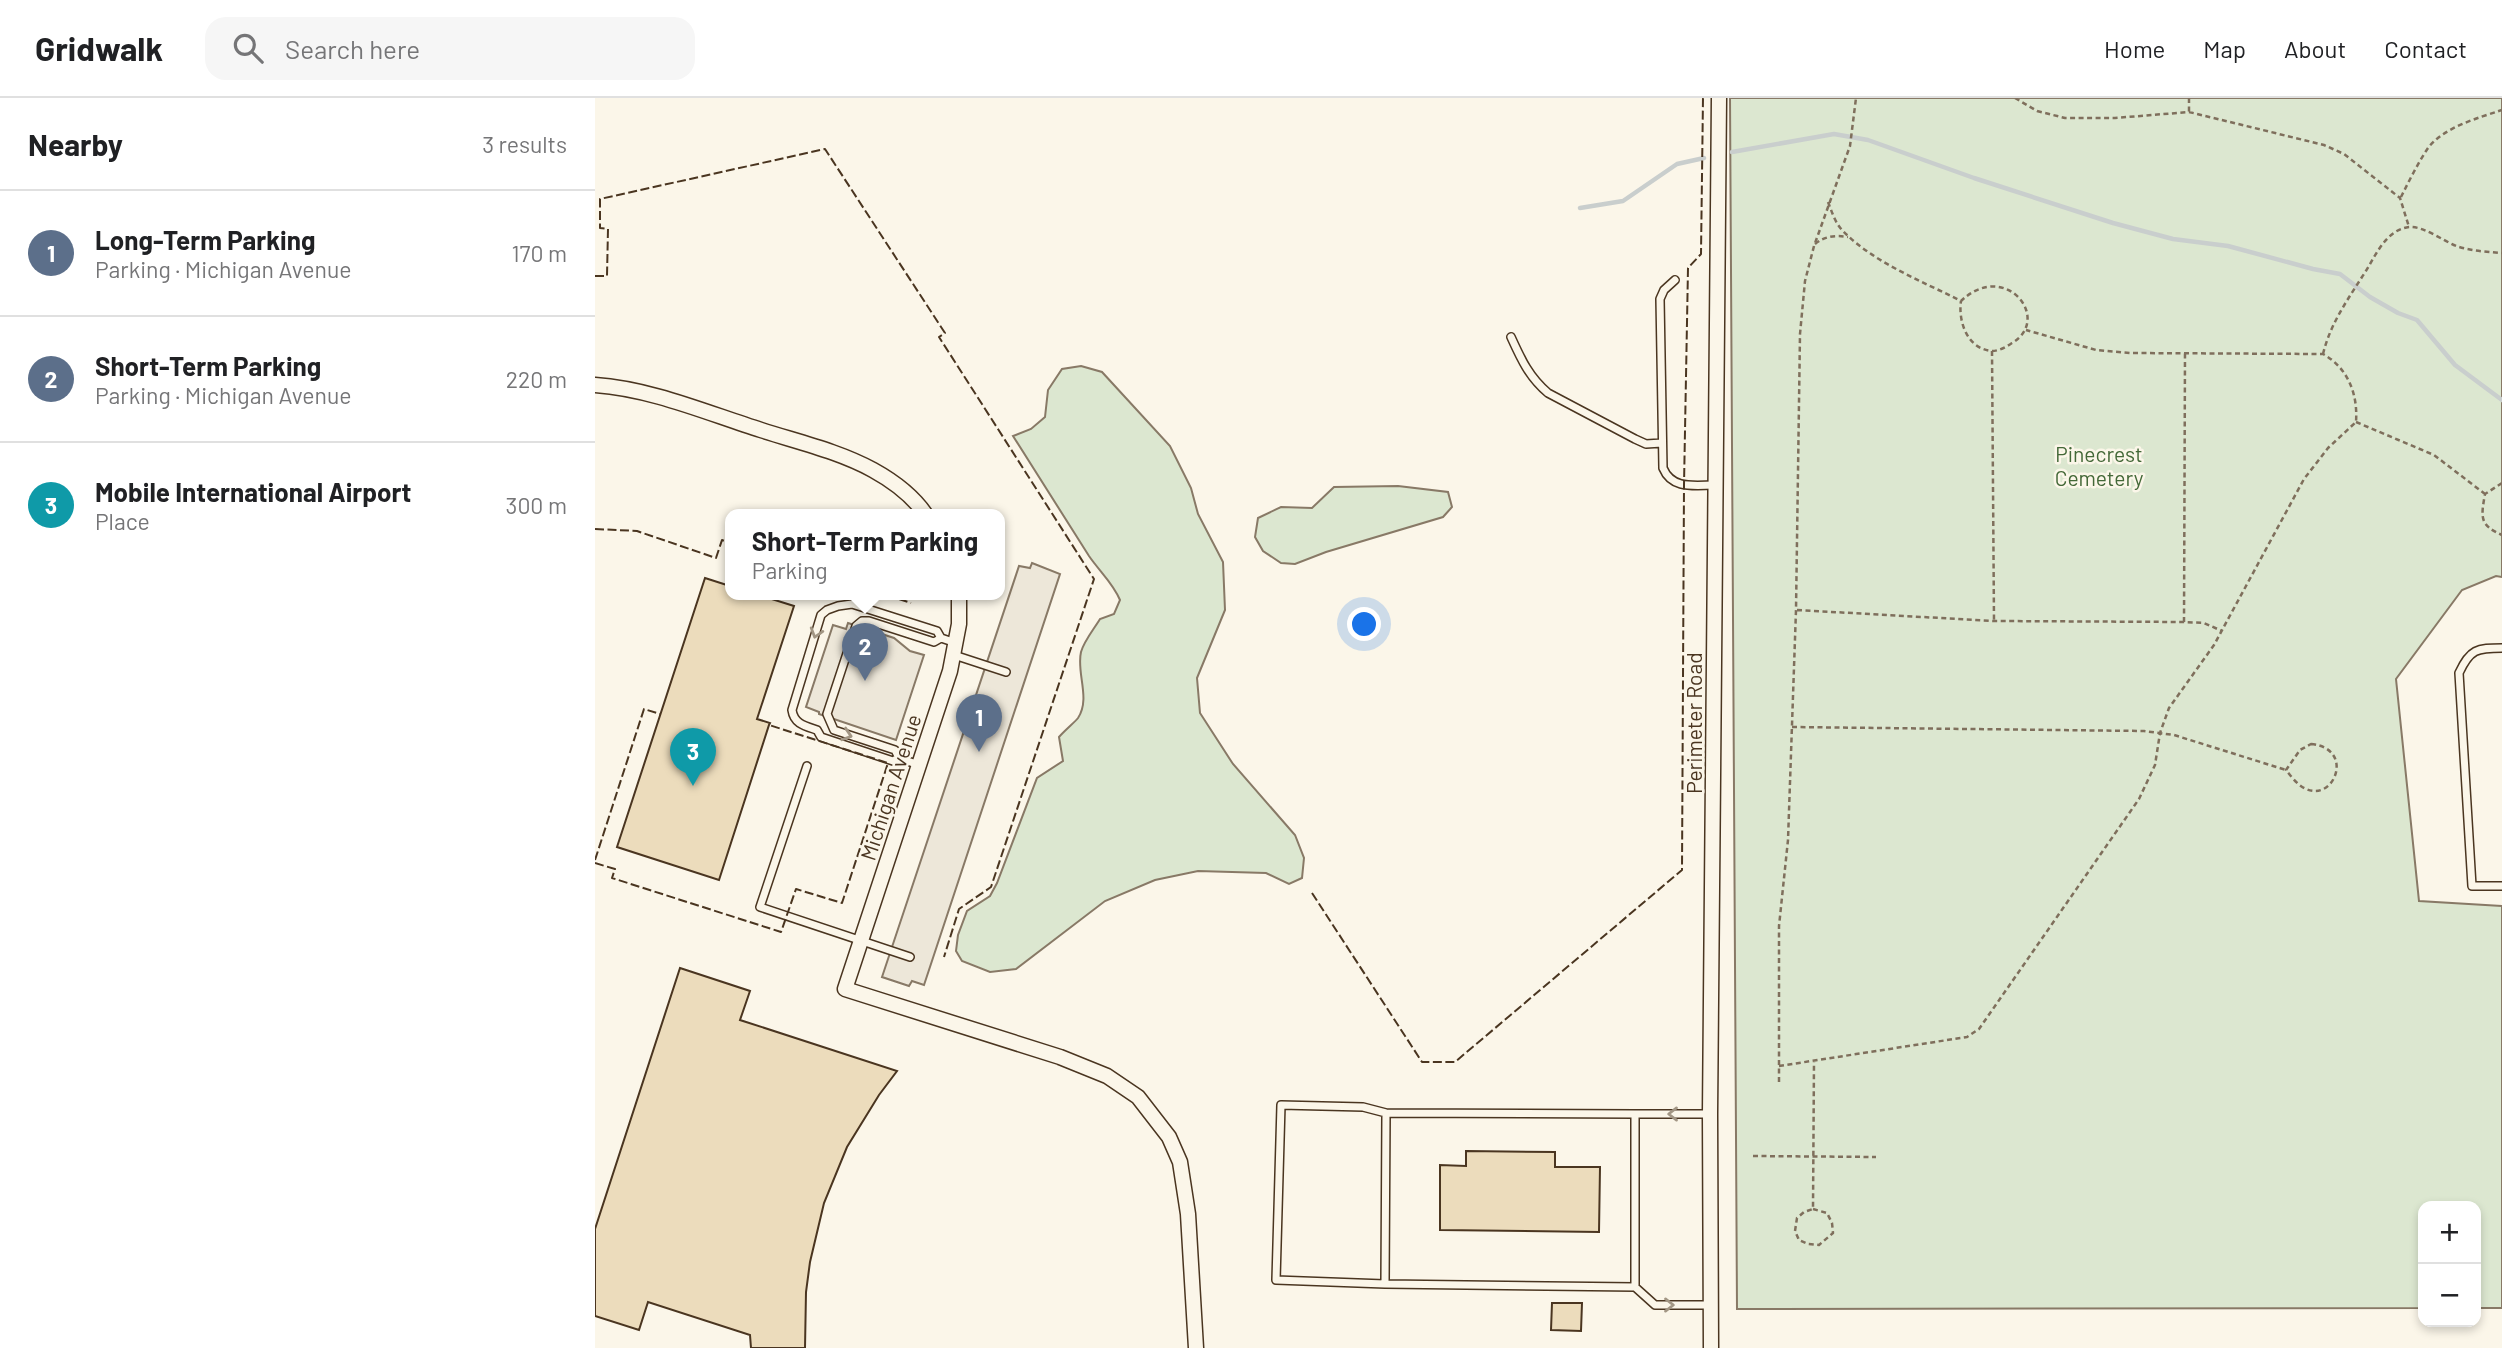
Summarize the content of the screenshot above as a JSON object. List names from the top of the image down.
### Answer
{
  "streets": {
    "street": ["Perimeter Road", "Michigan Avenue"]
  },
  "parks": ["Pinecrest Cemetery"],
  "page": {
    "header": "Gridwalk",
    "search": "Search here",
    "nav": [
      "Home",
      "Map",
      "About",
      "Contact"
    ],
    "heading": ["Nearby", "3 results"],
    "list": [
      {
        "mark": "1",
        "name": "Long-Term Parking",
        "note": "Parking · Michigan Avenue",
        "value": "170 m"
      },
      {
        "mark": "2",
        "name": "Short-Term Parking",
        "note": "Parking · Michigan Avenue",
        "value": "220 m"
      },
      {
        "mark": "3",
        "name": "Mobile International Airport",
        "note": "Place",
        "value": "300 m"
      }
    ],
    "popup": ["Short-Term Parking", "Parking"],
    "pins": ["2", "1", "3"],
    "map_buttons": ["+", "−"]
  }
}
